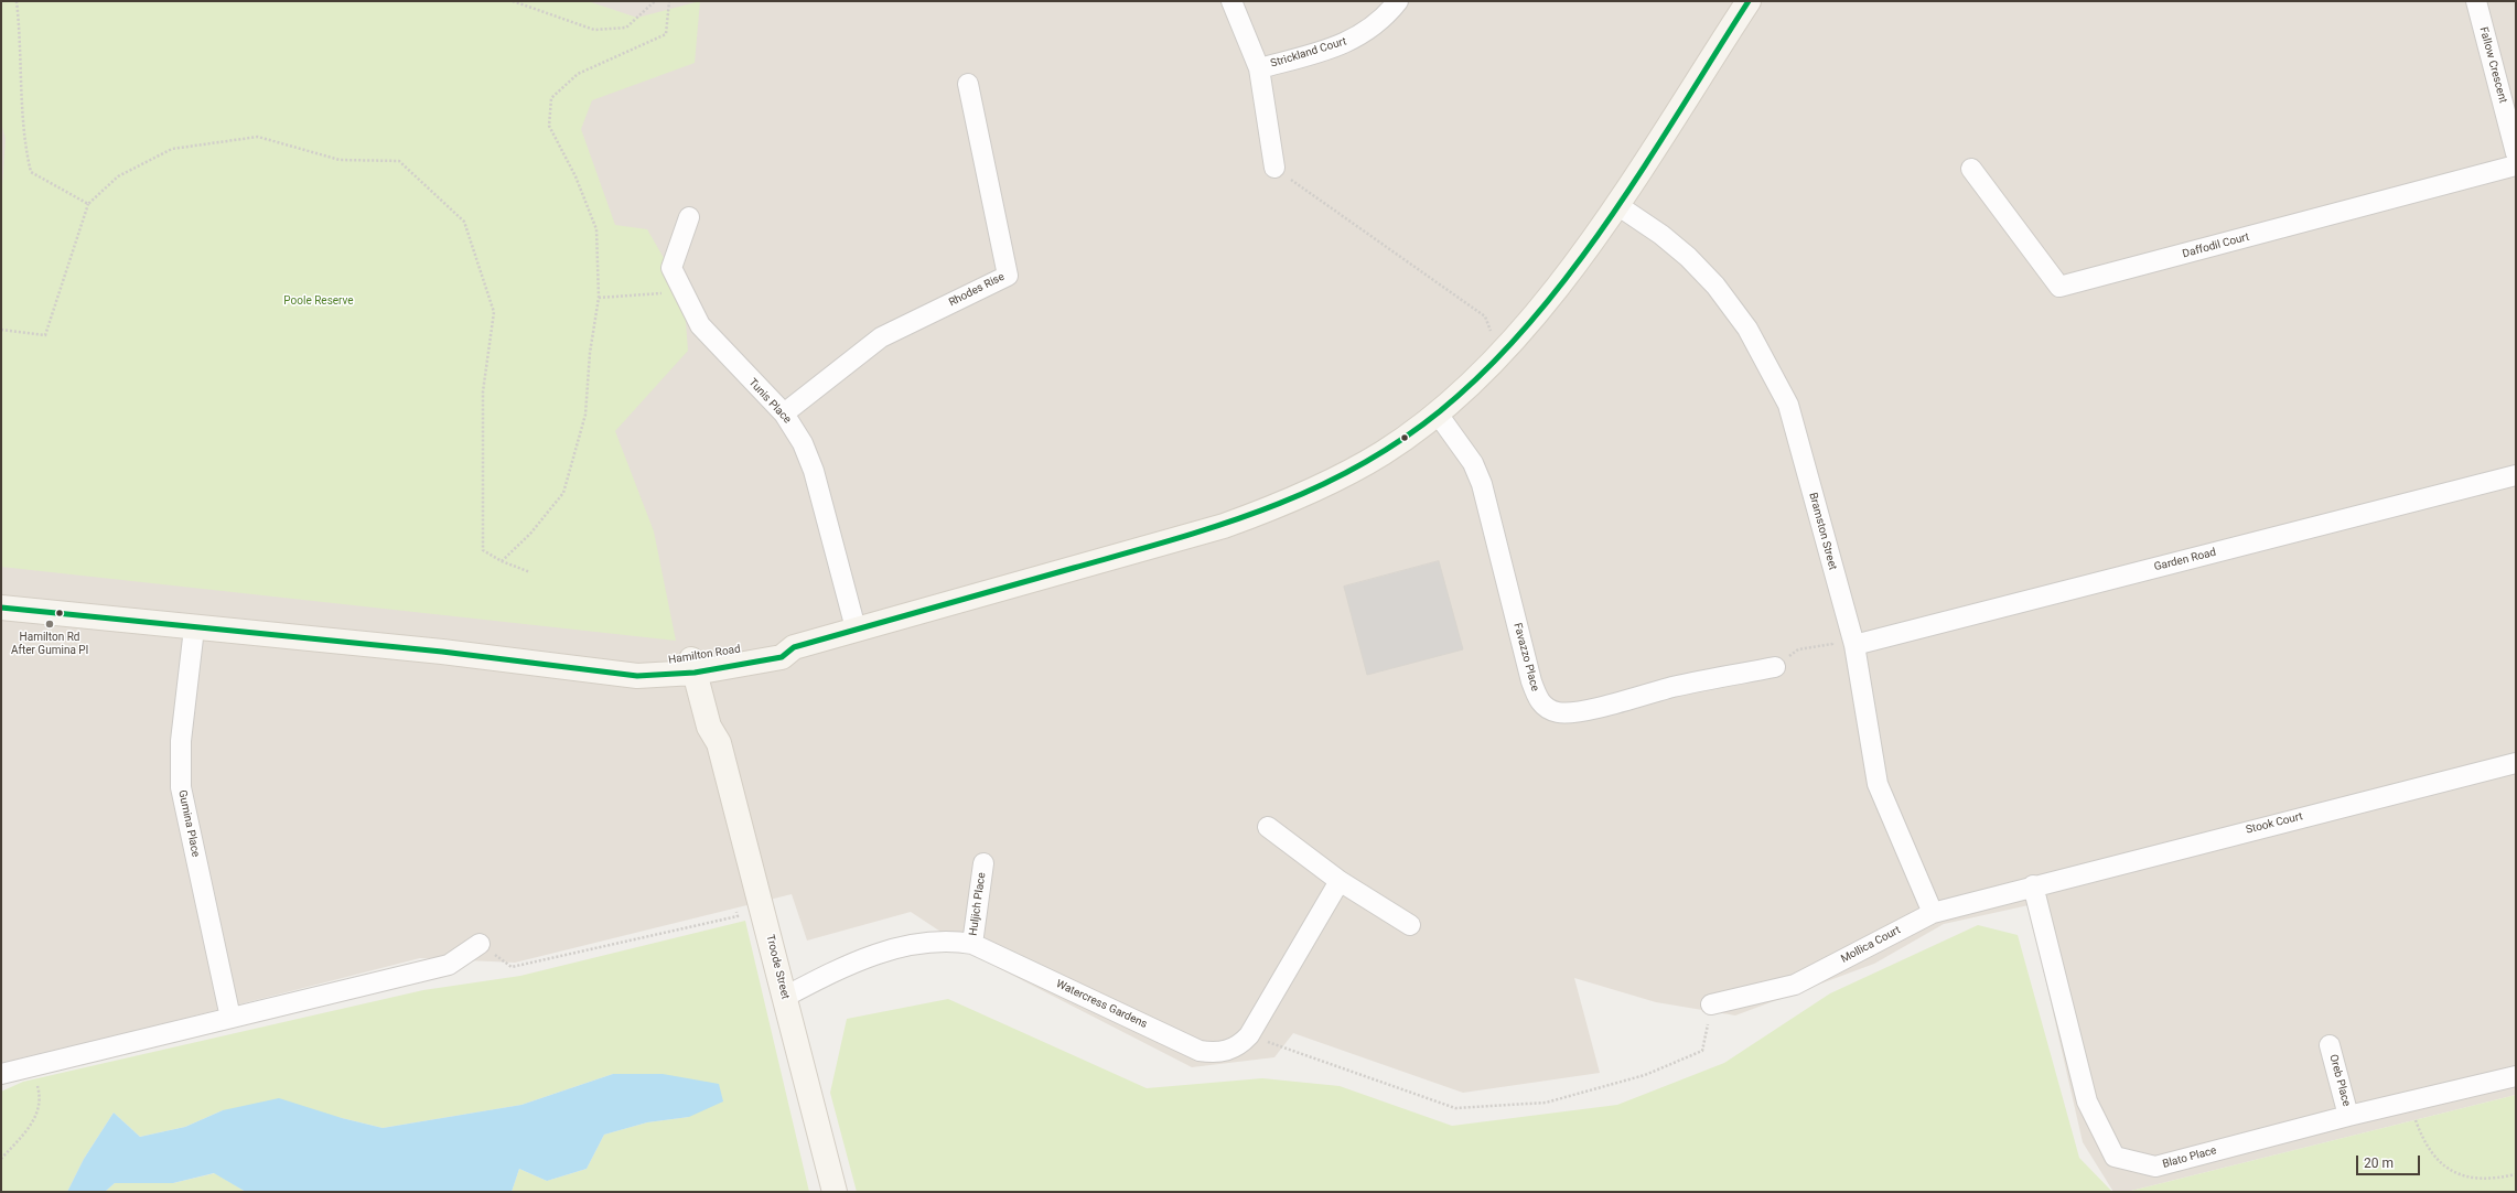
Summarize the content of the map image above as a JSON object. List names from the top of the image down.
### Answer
{
  "streets": {
    "main road": ["Hamilton Road", "Troode Street"],
    "street": [
      "Strickland Court",
      "Fallow Crescent",
      "Daffodil Court",
      "Rhodes Rise",
      "Tunis Place",
      "Bramston Street",
      "Garden Road",
      "Favazzo Place",
      "Gumina Place",
      "Stook Court",
      "Huljich Place",
      "Mollica Court",
      "Watercress Gardens",
      "Oreb Place",
      "Blato Place"
    ]
  },
  "crossings": [
    ["Rhodes Rise", "Tunis Place"],
    ["Tunis Place", "Hamilton Road"],
    ["Bramston Street", "Garden Road"],
    ["Bramston Street", "Hamilton Road"],
    ["Bramston Street", "Mollica Court"],
    ["Hamilton Road", "Favazzo Place"],
    ["Hamilton Road", "Gumina Place"],
    ["Hamilton Road", "Troode Street"],
    ["Stook Court", "Mollica Court"],
    ["Stook Court", "Blato Place"],
    ["Huljich Place", "Watercress Gardens"],
    ["Mollica Court", "Blato Place"],
    ["Troode Street", "Watercress Gardens"],
    ["Oreb Place", "Blato Place"]
  ],
  "parks": ["Poole Reserve"],
  "places": ["Hamilton Rd After Gumina Pl"],
  "scale_bar": "20 m"
}
